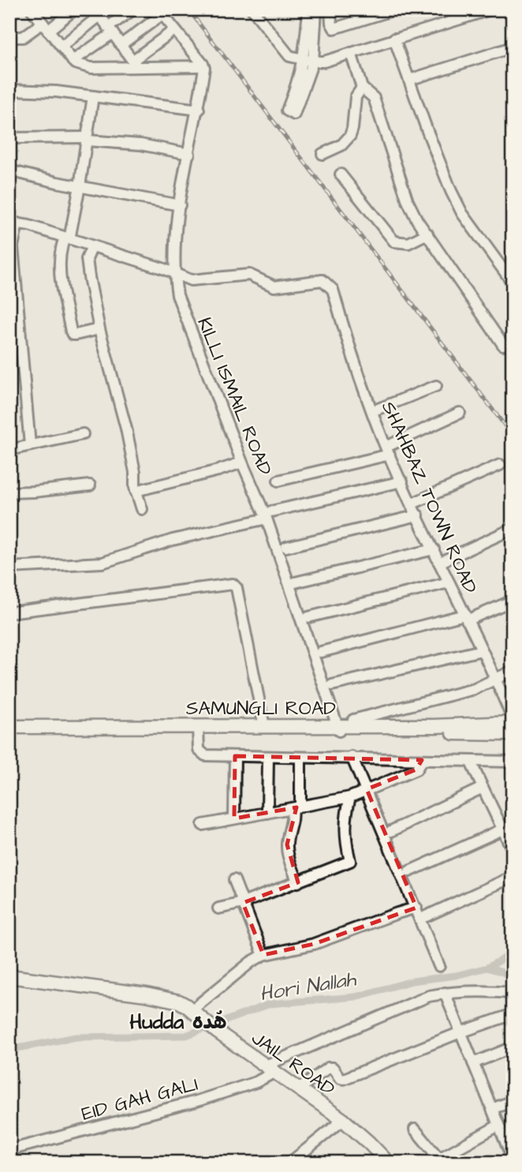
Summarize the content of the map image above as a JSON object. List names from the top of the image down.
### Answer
{
  "streets": {
    "main road": ["SAMUNGLI ROAD", "JAIL ROAD"],
    "street": ["KILLI ISMAIL ROAD", "SHAHBAZ TOWN ROAD", "EID GAH GALI"]
  },
  "crossings": [
    ["KILLI ISMAIL ROAD", "SHAHBAZ TOWN ROAD"],
    ["KILLI ISMAIL ROAD", "SAMUNGLI ROAD"],
    ["SHAHBAZ TOWN ROAD", "SAMUNGLI ROAD"],
    ["JAIL ROAD", "EID GAH GALI"]
  ],
  "districts": ["Hudda ھُدہ"],
  "water": ["Hori Nallah"]
}
